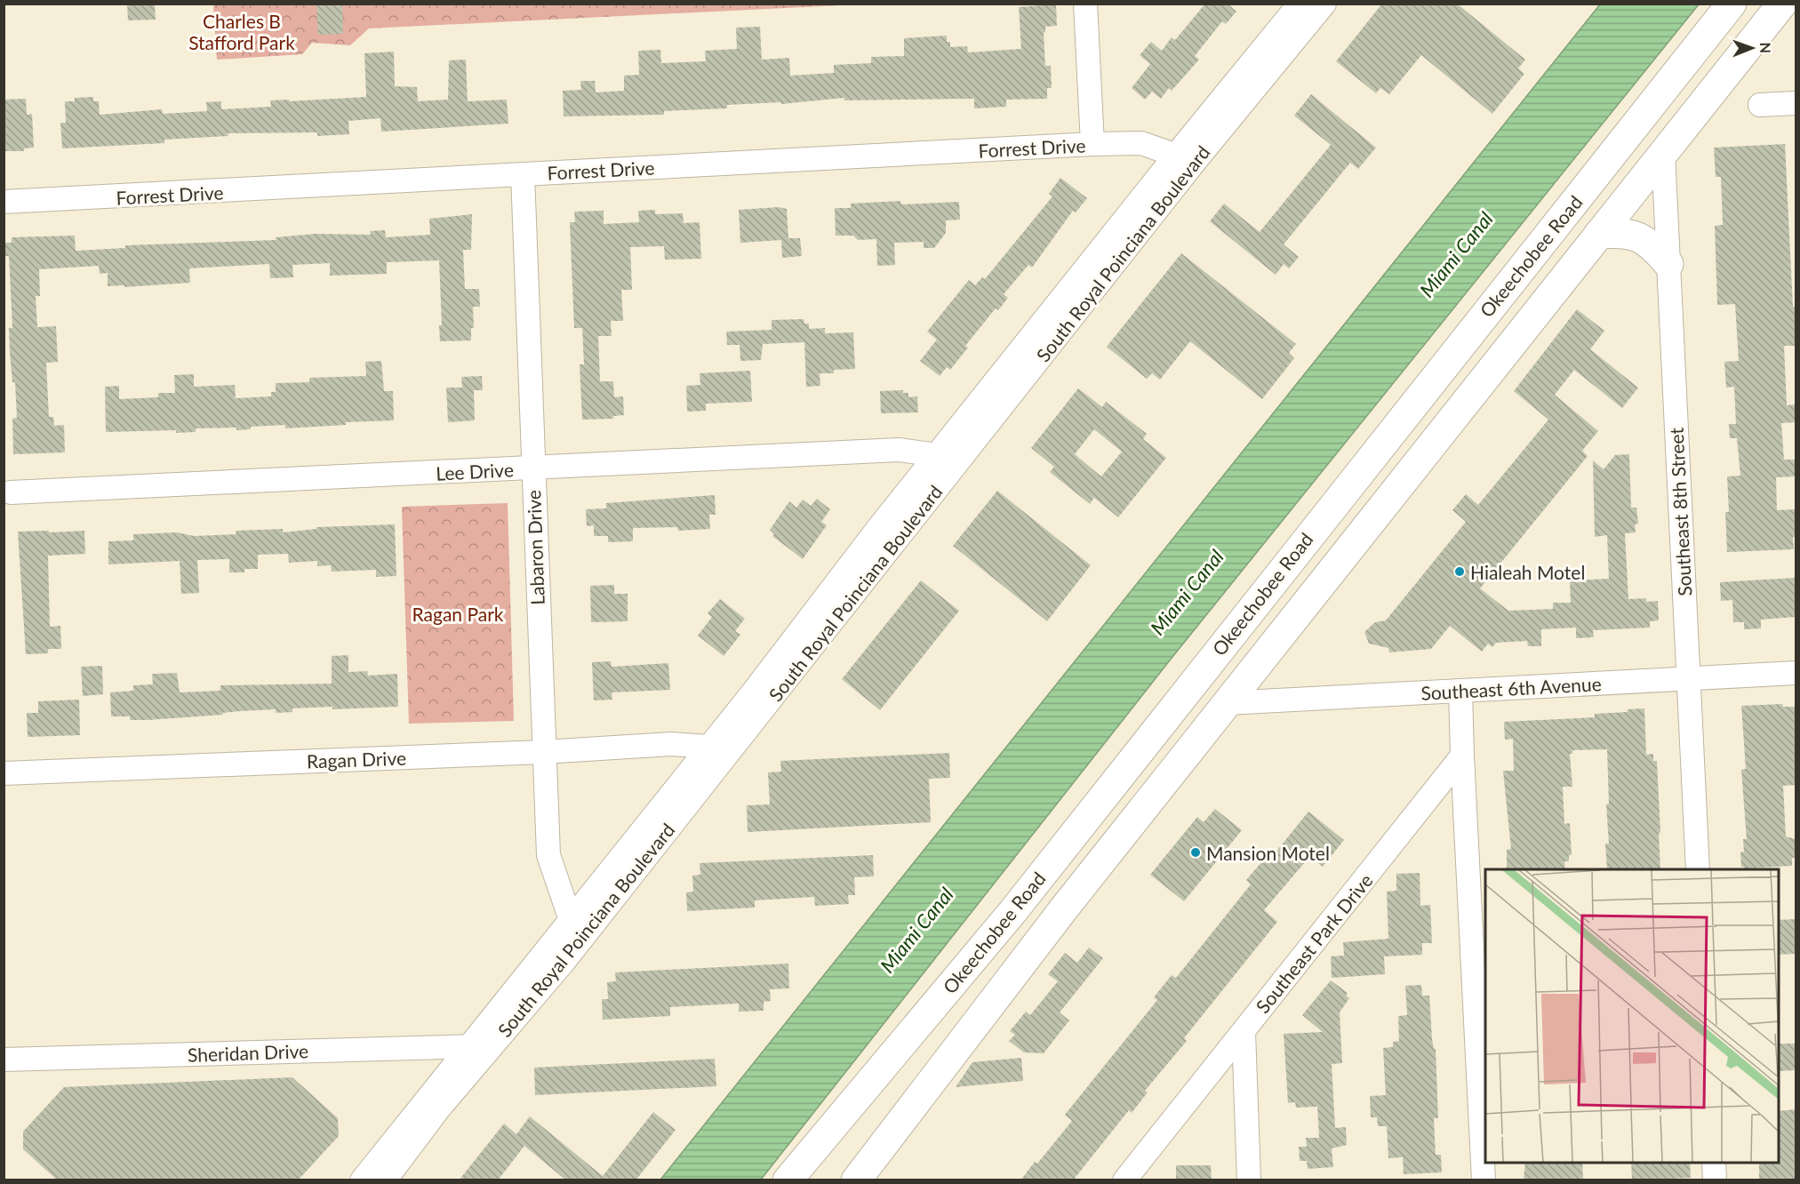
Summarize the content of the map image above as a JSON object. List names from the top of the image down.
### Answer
{
  "streets": {
    "highway": ["Okeechobee Road"],
    "street": [
      "Forrest Drive",
      "South Royal Poinciana Boulevard",
      "Lee Drive",
      "Southeast 8th Street",
      "Labaron Drive",
      "Southeast 6th Avenue",
      "Ragan Drive",
      "Southeast Park Drive",
      "Sheridan Drive"
    ]
  },
  "crossings": [
    ["Forrest Drive", "South Royal Poinciana Boulevard"],
    ["Forrest Drive", "Labaron Drive"],
    ["South Royal Poinciana Boulevard", "Lee Drive"],
    ["South Royal Poinciana Boulevard", "Labaron Drive"],
    ["South Royal Poinciana Boulevard", "Ragan Drive"],
    ["South Royal Poinciana Boulevard", "Sheridan Drive"],
    ["Lee Drive", "Labaron Drive"],
    ["Southeast 8th Street", "Southeast 6th Avenue"],
    ["Labaron Drive", "Ragan Drive"]
  ],
  "water": ["Miami Canal"],
  "parks": ["Charles B Stafford Park", "Ragan Park"],
  "places": ["Hialeah Motel", "Mansion Motel"],
  "north": "right"
}
